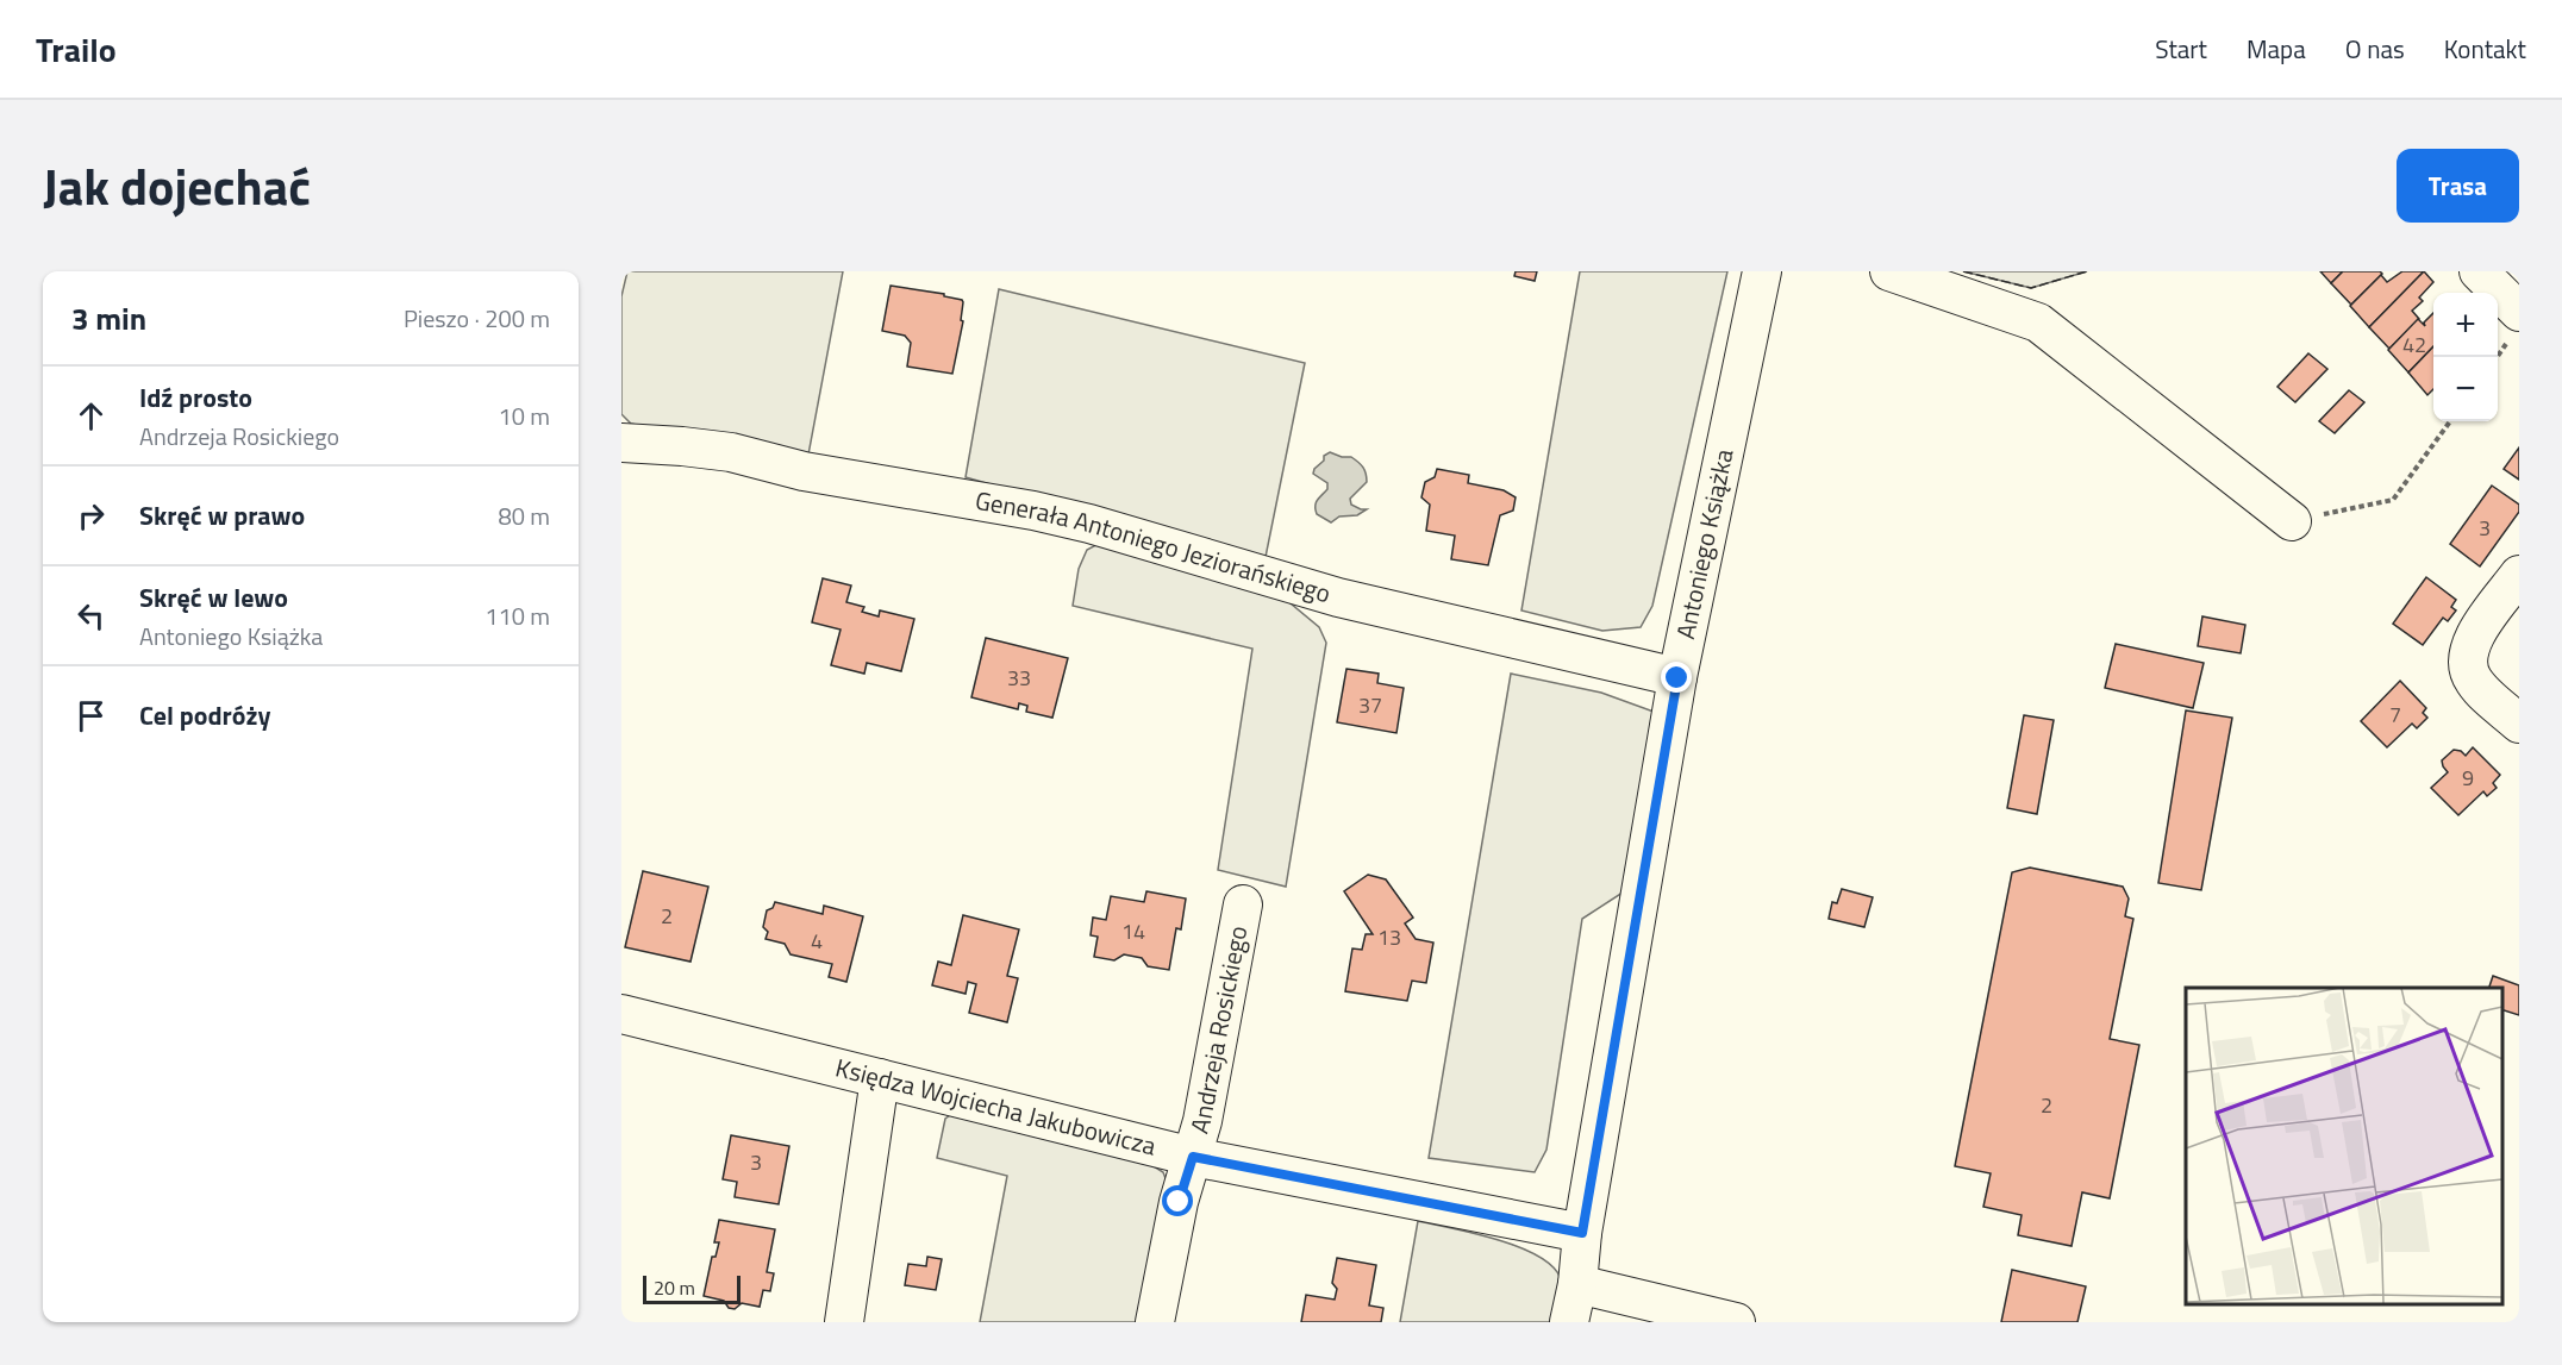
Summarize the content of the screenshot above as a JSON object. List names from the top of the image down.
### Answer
{
  "streets": {
    "street": [
      "Antoniego Książka",
      "Generała Antoniego Jeziorańskiego",
      "Andrzeja Rosickiego",
      "Księdza Wojciecha Jakubowicza"
    ]
  },
  "crossings": [
    ["Antoniego Książka", "Generała Antoniego Jeziorańskiego"],
    ["Antoniego Książka", "Księdza Wojciecha Jakubowicza"],
    ["Andrzeja Rosickiego", "Księdza Wojciecha Jakubowicza"]
  ],
  "house_numbers": [
    "42",
    "3",
    "33",
    "37",
    "7",
    "9",
    "2",
    "14",
    "13",
    "4",
    "2",
    "3"
  ],
  "scale_bar": "20 m",
  "page": {
    "header": "Trailo",
    "nav": [
      "Start",
      "Mapa",
      "O nas",
      "Kontakt"
    ],
    "title": "Jak dojechać",
    "buttons": "Trasa",
    "heading": ["3 min", "Pieszo · 200 m"],
    "map_buttons": ["+", "−"],
    "list": [
      ["Idź prosto", "Andrzeja Rosickiego", "10 m"],
      ["Skręć w prawo", "80 m"],
      ["Skręć w lewo", "Antoniego Książka", "110 m"],
      "Cel podróży"
    ],
    "scale": "20 m"
  }
}
